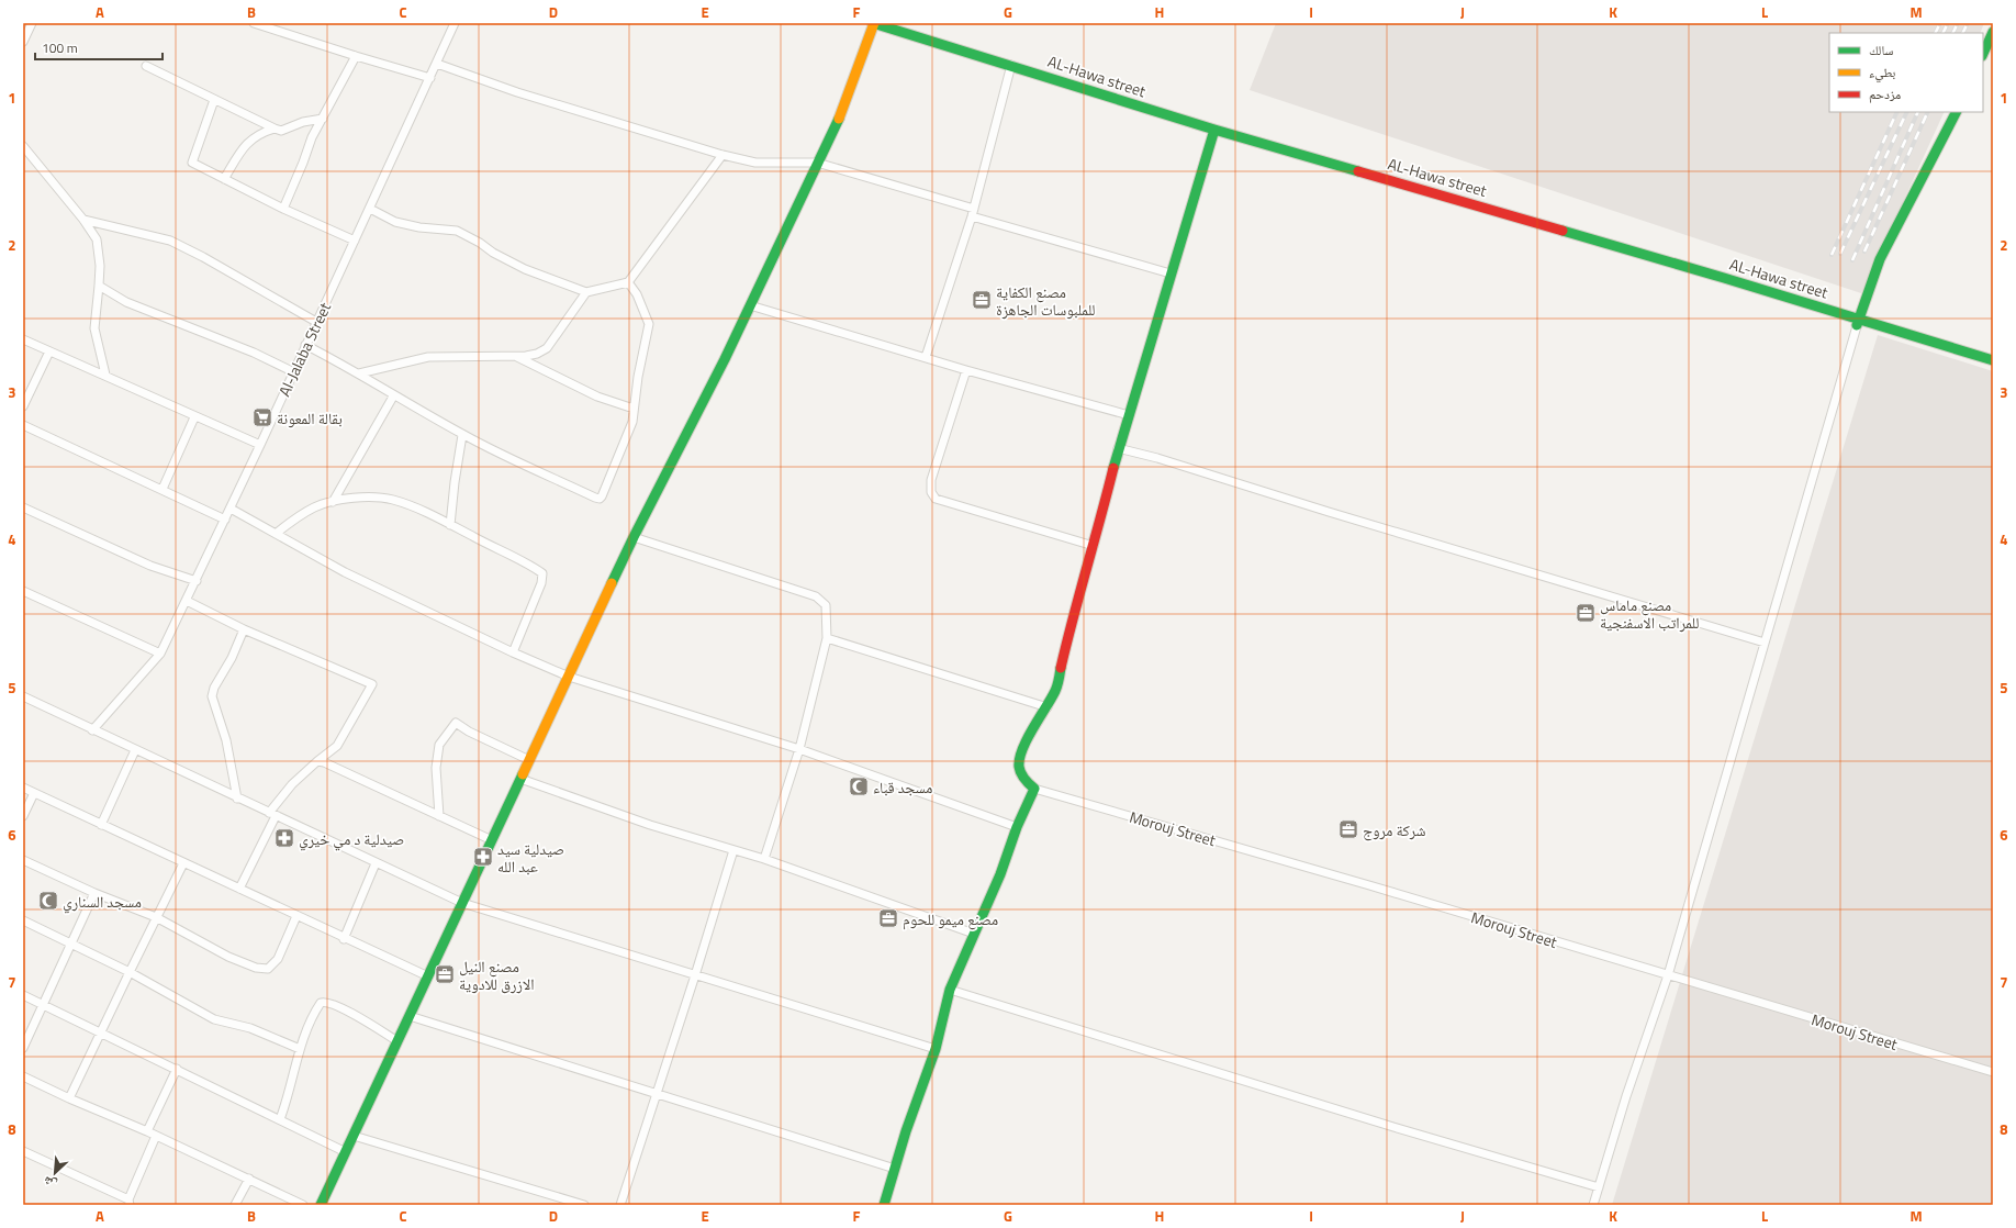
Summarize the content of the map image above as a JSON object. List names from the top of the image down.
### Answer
{
  "streets": {
    "street": ["AL-Hawa street", "Al-Jalaba Street", "Morouj Street"]
  },
  "places": {
    "office": [
      "مصنع الكفاية للملبوسات الجاهزة",
      "مصنع ماماس للمراتب الاسفنجية",
      "شركة مروج",
      "مصنع ميمو للحوم",
      "مصنع النيل الازرق للادوية"
    ],
    "supermarket": ["بقالة المعونة"],
    "mosque": ["مسجد قباء", "مسجد السناري"],
    "pharmacy": ["صيدلية د مي خيري", "صيدلية سيد عبد الله"]
  },
  "legend": ["سالك", "بطيء", "مزدحم"],
  "scale_bar": "100 m",
  "north": "bottom left",
  "grid": {
    "columns": [
      "A",
      "B",
      "C",
      "D",
      "E",
      "F",
      "G",
      "H",
      "I",
      "J",
      "K",
      "L",
      "M"
    ],
    "rows": [
      "1",
      "2",
      "3",
      "4",
      "5",
      "6",
      "7",
      "8"
    ]
  }
}
